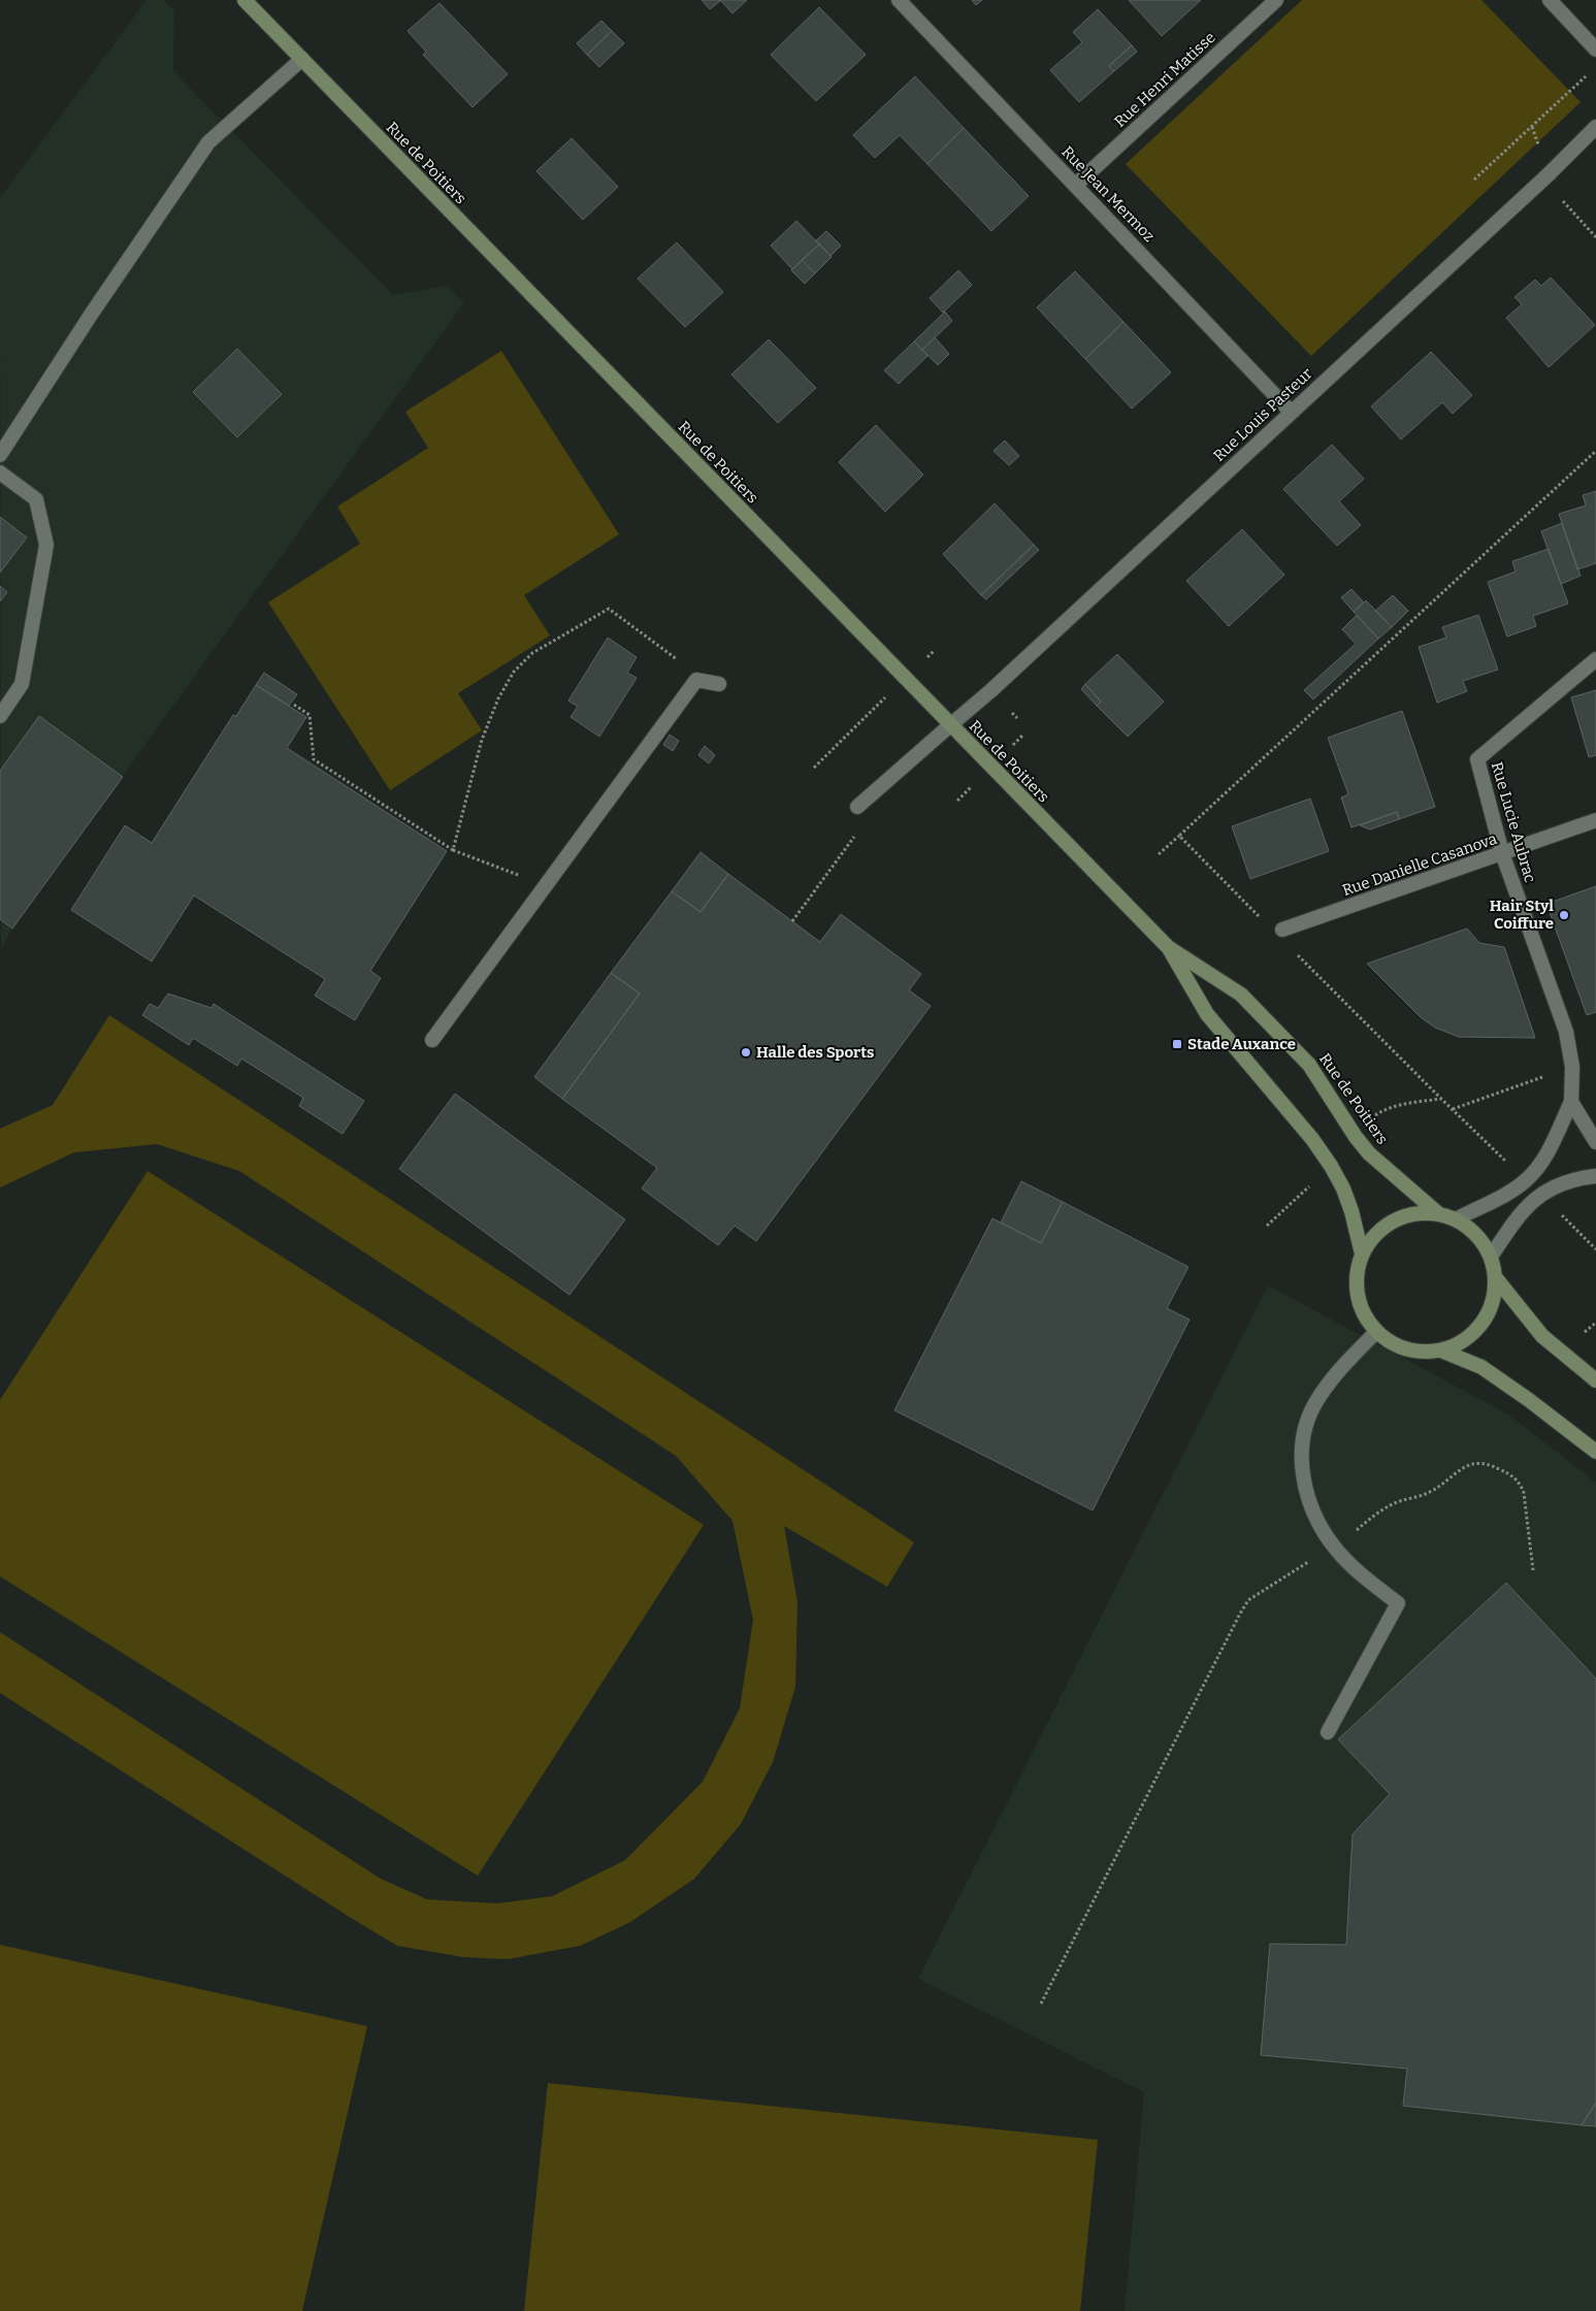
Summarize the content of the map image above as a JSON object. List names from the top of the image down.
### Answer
{
  "streets": {
    "main road": ["Rue de Poitiers"],
    "street": [
      "Rue Henri Matisse",
      "Rue Jean Mermoz",
      "Rue Louis Pasteur",
      "Rue Lucie Aubrac",
      "Rue Danielle Casanova"
    ]
  },
  "crossings": [
    ["Rue Henri Matisse", "Rue Jean Mermoz"],
    ["Rue de Poitiers", "Rue Louis Pasteur"],
    ["Rue de Poitiers", "Rue Lucie Aubrac"],
    ["Rue Jean Mermoz", "Rue Louis Pasteur"],
    ["Rue Lucie Aubrac", "Rue Danielle Casanova"]
  ],
  "places": {
    "other": ["Hair Styl Coiffure", "Halle des Sports"],
    "transit": ["Stade Auxance"]
  }
}
